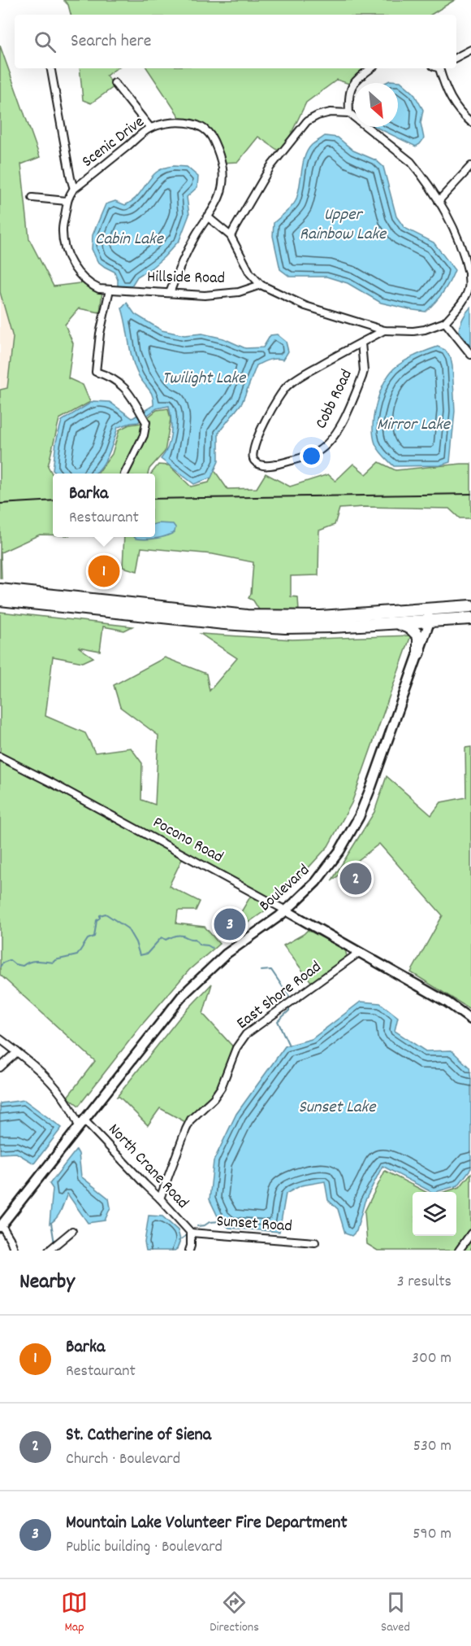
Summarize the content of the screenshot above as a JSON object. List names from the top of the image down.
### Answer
{
  "streets": {
    "main road": ["Pocono Road", "Boulevard"],
    "street": [
      "Scenic Drive",
      "Hillside Road",
      "Cobb Road",
      "East Shore Road",
      "North Crane Road",
      "Sunset Road"
    ]
  },
  "crossings": [
    ["Scenic Drive", "Hillside Road"],
    ["Pocono Road", "Boulevard"],
    ["Pocono Road", "East Shore Road"],
    ["Boulevard", "North Crane Road"],
    ["East Shore Road", "North Crane Road"],
    ["North Crane Road", "Sunset Road"]
  ],
  "water": [
    "Upper Rainbow Lake",
    "Cabin Lake",
    "Twilight Lake",
    "Mirror Lake",
    "Sunset Lake"
  ],
  "north": "bottom right",
  "page": {
    "search": "Search here",
    "popup": ["Barka", "Restaurant"],
    "pins": ["1", "2", "3"],
    "heading": ["Nearby", "3 results"],
    "list": [
      {
        "mark": "1",
        "name": "Barka",
        "note": "Restaurant",
        "value": "300 m"
      },
      {
        "mark": "2",
        "name": "St. Catherine of Siena",
        "note": "Church · Boulevard",
        "value": "530 m"
      },
      {
        "mark": "3",
        "name": "Mountain Lake Volunteer Fire Department",
        "note": "Public building · Boulevard",
        "value": "590 m"
      }
    ],
    "nav": ["Map", "Directions", "Saved"]
  }
}
